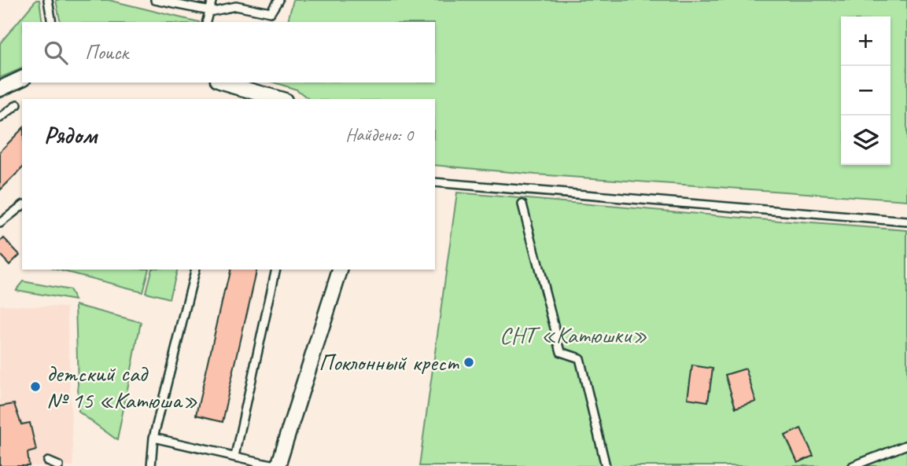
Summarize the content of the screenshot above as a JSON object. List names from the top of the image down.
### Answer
{
  "parks": ["СНТ «Катюшки»"],
  "places": ["Поклонный крест", "детский сад № 15 «Катюша»"],
  "page": {
    "map_buttons": ["+", "−"],
    "search": "Поиск",
    "heading": ["Рядом", "Найдено: 0"]
  }
}
